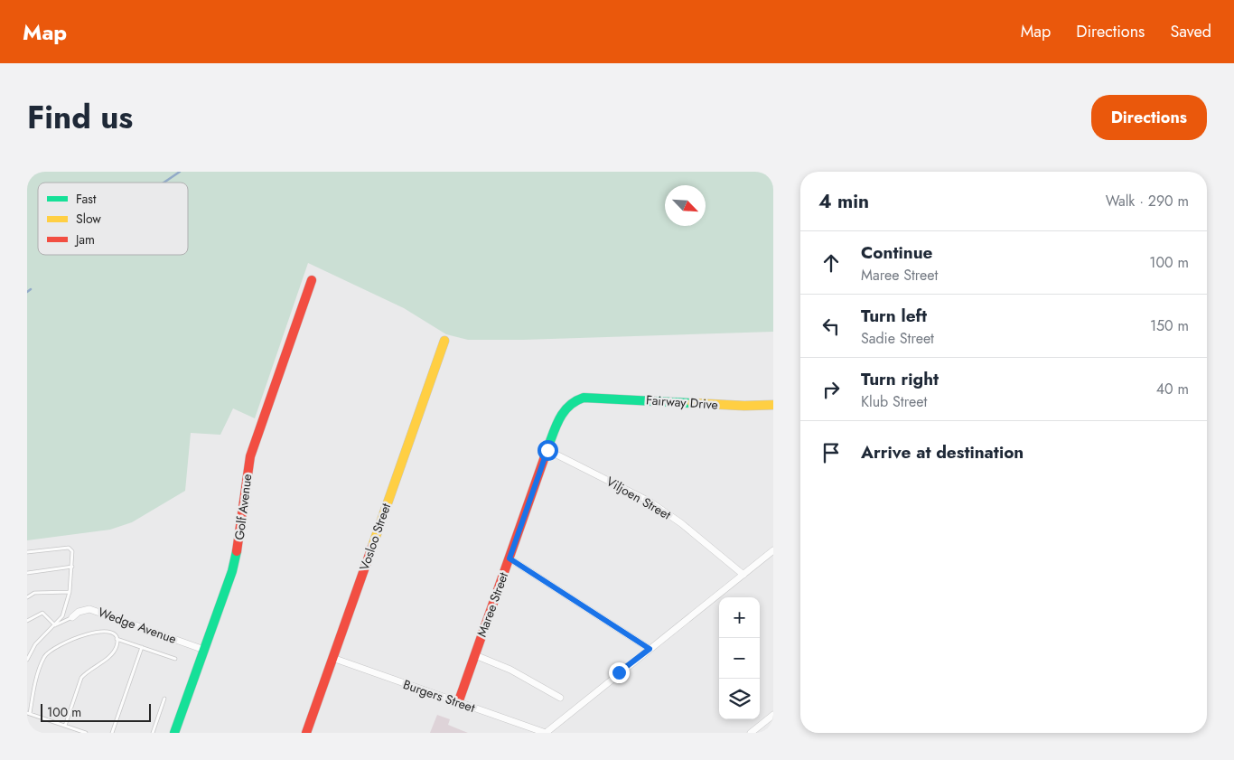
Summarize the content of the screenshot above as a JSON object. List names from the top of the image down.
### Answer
{
  "streets": {
    "street": [
      "Fairway Drive",
      "Viljoen Street",
      "Golf Avenue",
      "Vosloo Street",
      "Maree Street",
      "Wedge Avenue",
      "Burgers Street"
    ]
  },
  "crossings": [
    ["Fairway Drive", "Maree Street"],
    ["Viljoen Street", "Maree Street"],
    ["Golf Avenue", "Wedge Avenue"],
    ["Vosloo Street", "Burgers Street"],
    ["Maree Street", "Burgers Street"]
  ],
  "legend": ["Fast", "Slow", "Jam"],
  "scale_bar": "100 m",
  "north": "bottom right",
  "page": {
    "header": "Map",
    "nav": ["Map", "Directions", "Saved"],
    "title": "Find us",
    "buttons": "Directions",
    "heading": ["4 min", "Walk · 290 m"],
    "list": [
      ["Continue", "Maree Street", "100 m"],
      ["Turn left", "Sadie Street", "150 m"],
      ["Turn right", "Klub Street", "40 m"],
      "Arrive at destination"
    ],
    "map_buttons": ["+", "−"],
    "scale": "100 m"
  }
}
